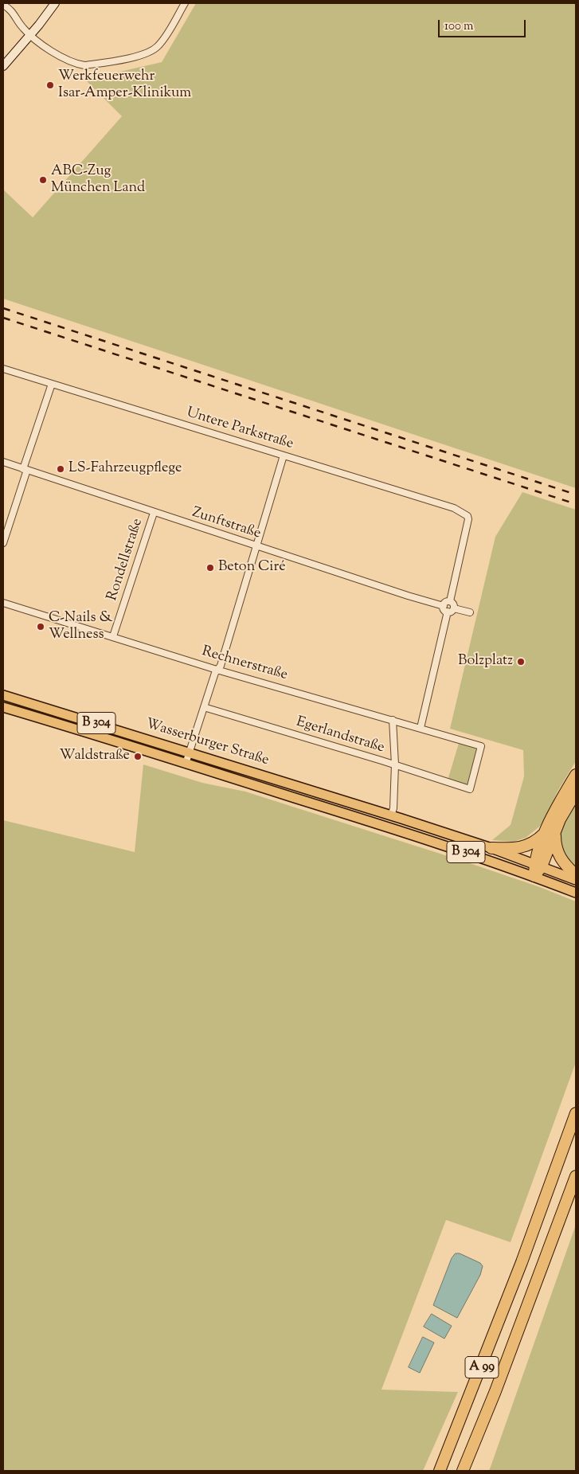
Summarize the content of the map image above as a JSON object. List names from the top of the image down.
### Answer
{
  "streets": {
    "highway": ["A 99"],
    "main road": ["B 304", "Wasserburger Straße"],
    "street": [
      "Untere Parkstraße",
      "Zunftstraße",
      "Rondellstraße",
      "Rechnerstraße",
      "Egerlandstraße"
    ]
  },
  "crossings": [
    ["Untere Parkstraße", "Zunftstraße"],
    ["Zunftstraße", "Rondellstraße"],
    ["Rondellstraße", "Rechnerstraße"],
    ["Rechnerstraße", "Egerlandstraße"],
    ["B 304", "Wasserburger Straße"]
  ],
  "places": [
    "Werkfeuerwehr Isar-Amper-Klinikum",
    "ABC-Zug München Land",
    "LS-Fahrzeugpflege",
    "Beton Ciré",
    "C-Nails & Wellness",
    "Bolzplatz",
    "Waldstraße"
  ],
  "scale_bar": "100 m"
}
